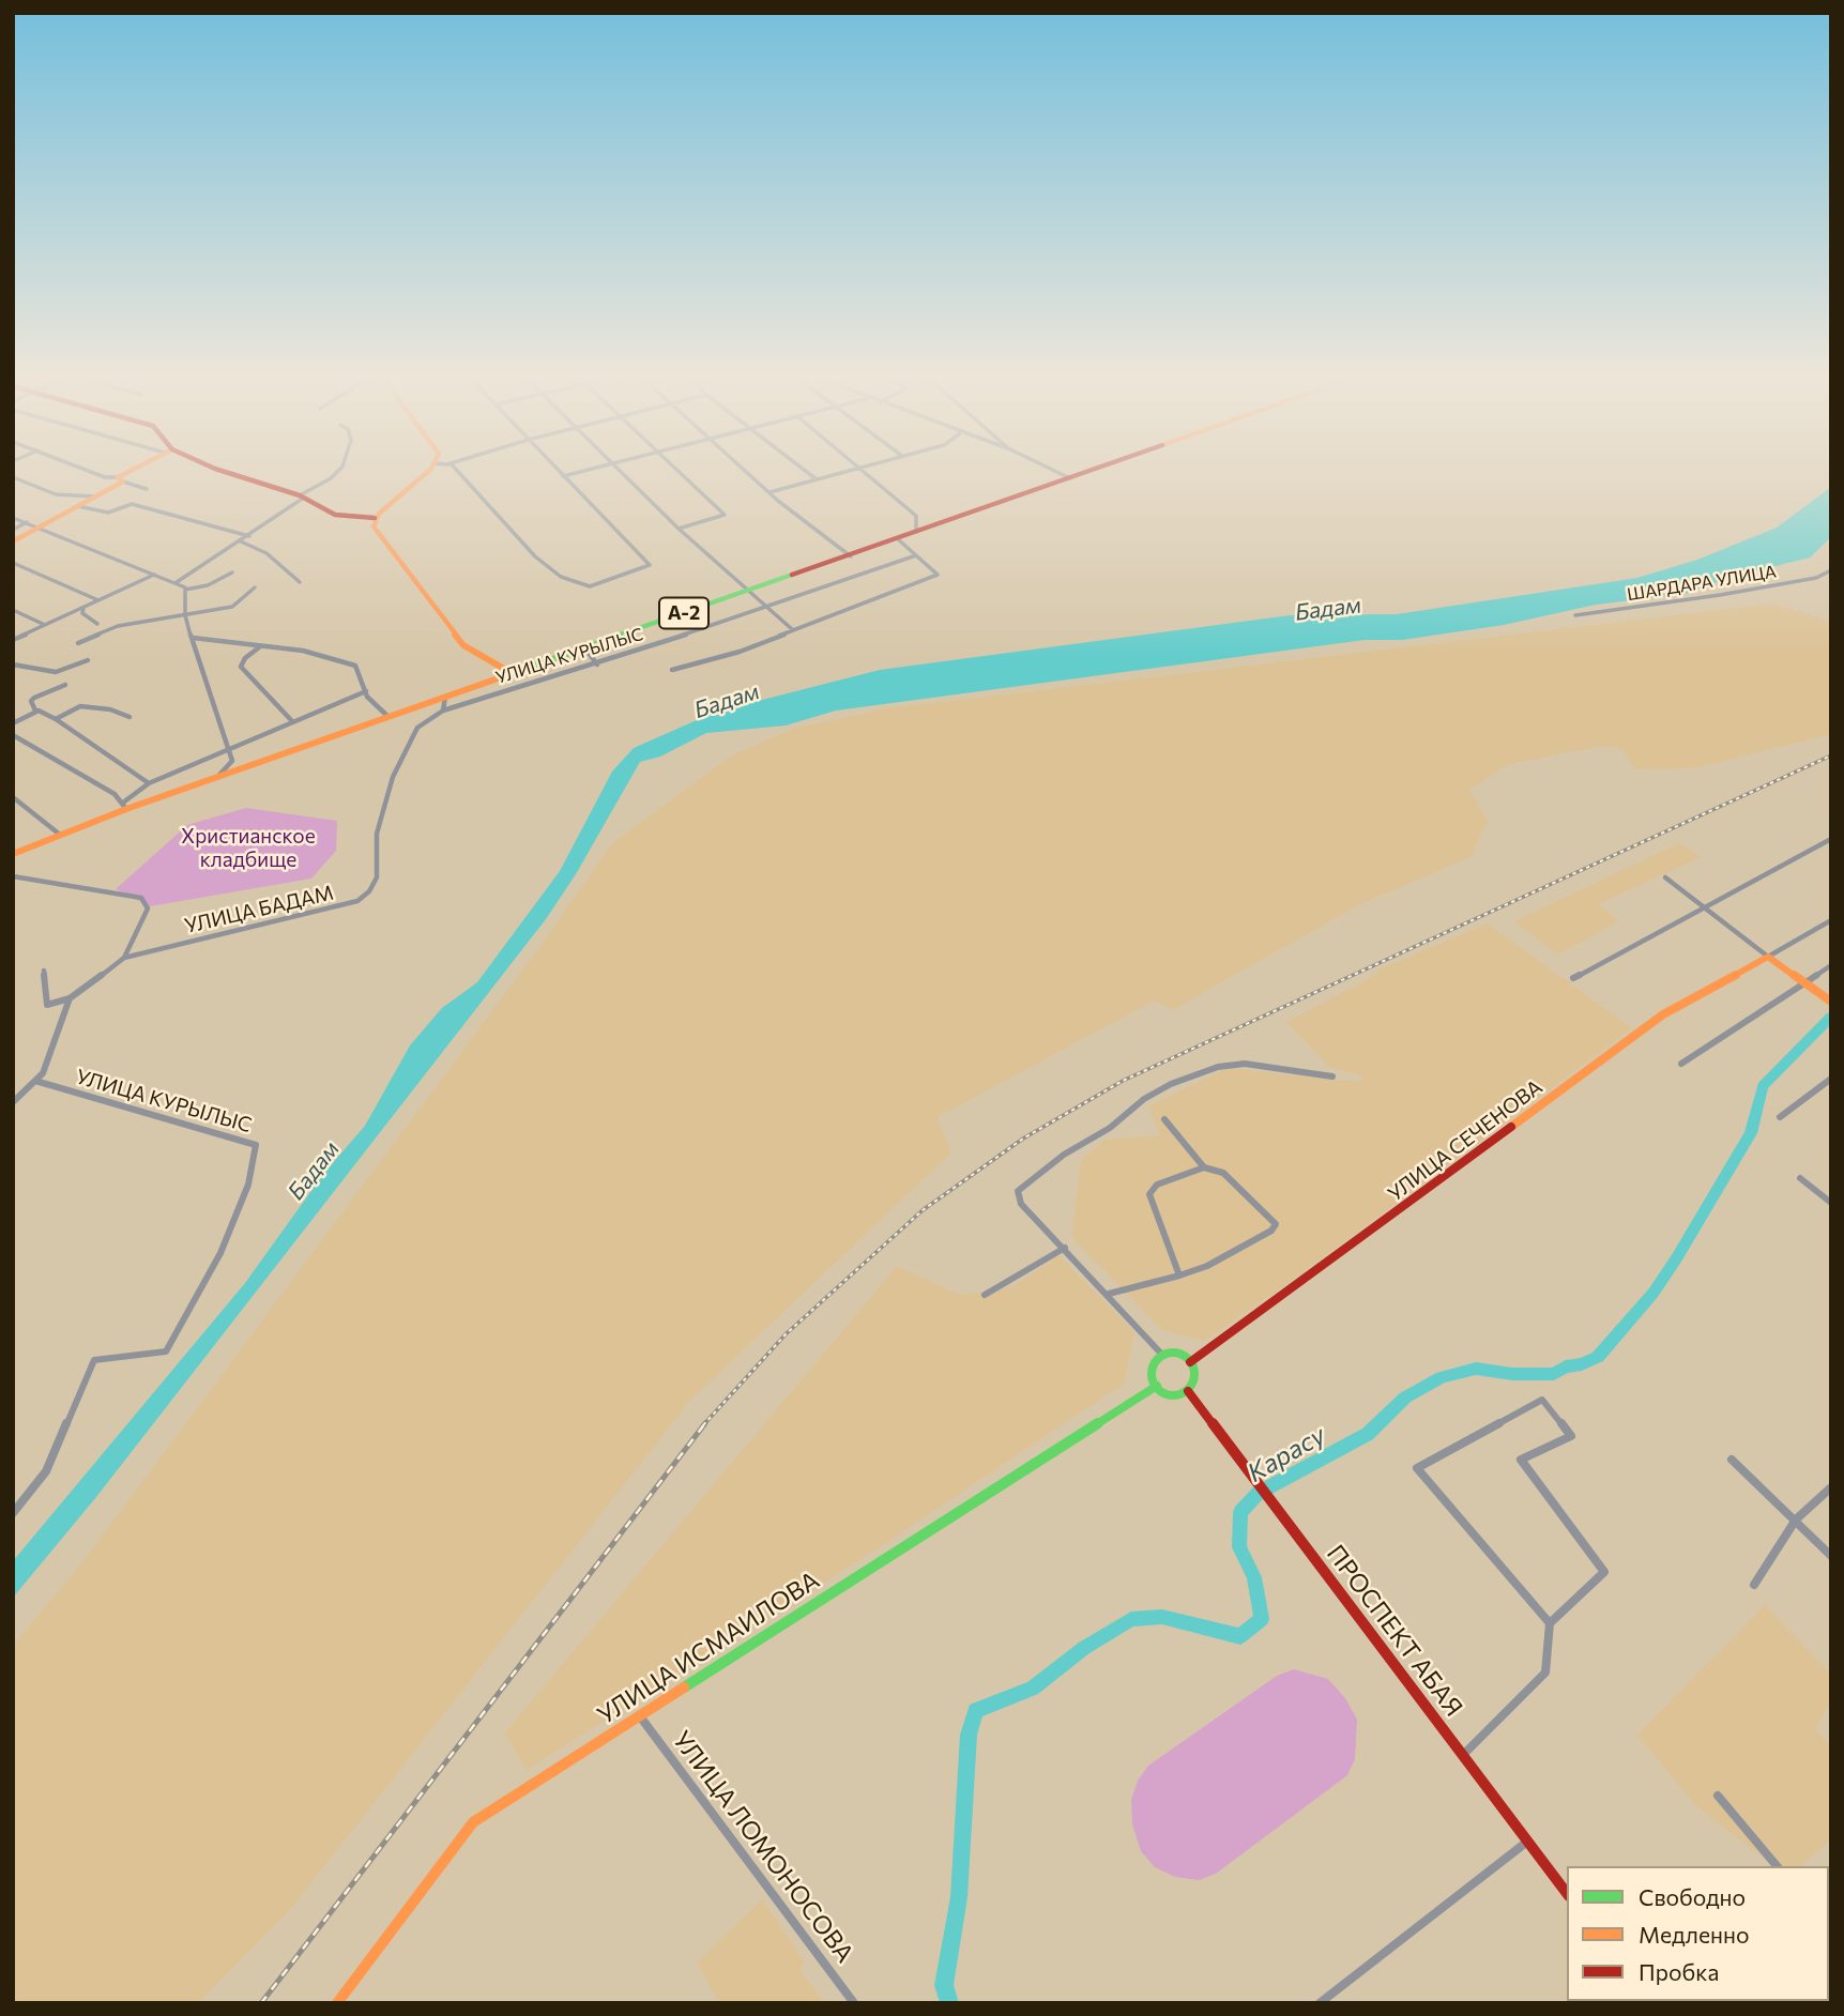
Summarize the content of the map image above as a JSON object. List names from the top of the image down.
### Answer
{
  "streets": {
    "main road": [
      "A-2",
      "УЛИЦА СЕЧЕНОВА",
      "ПРОСПЕКТ АБАЯ",
      "УЛИЦА ИСМАИЛОВА"
    ],
    "street": [
      "ШАРДАРА УЛИЦА",
      "УЛИЦА КУРЫЛЫС",
      "УЛИЦА БАДАМ",
      "УЛИЦА ЛОМОНОСОВА"
    ]
  },
  "crossings": [
    ["УЛИЦА КУРЫЛЫС", "УЛИЦА БАДАМ"],
    ["УЛИЦА СЕЧЕНОВА", "ПРОСПЕКТ АБАЯ"],
    ["УЛИЦА СЕЧЕНОВА", "УЛИЦА ИСМАИЛОВА"],
    ["ПРОСПЕКТ АБАЯ", "УЛИЦА ИСМАИЛОВА"],
    ["УЛИЦА ИСМАИЛОВА", "УЛИЦА ЛОМОНОСОВА"]
  ],
  "water": ["Бадам", "Карасу"],
  "parks": ["Христианское кладбище"],
  "legend": ["Свободно", "Медленно", "Пробка"]
}
